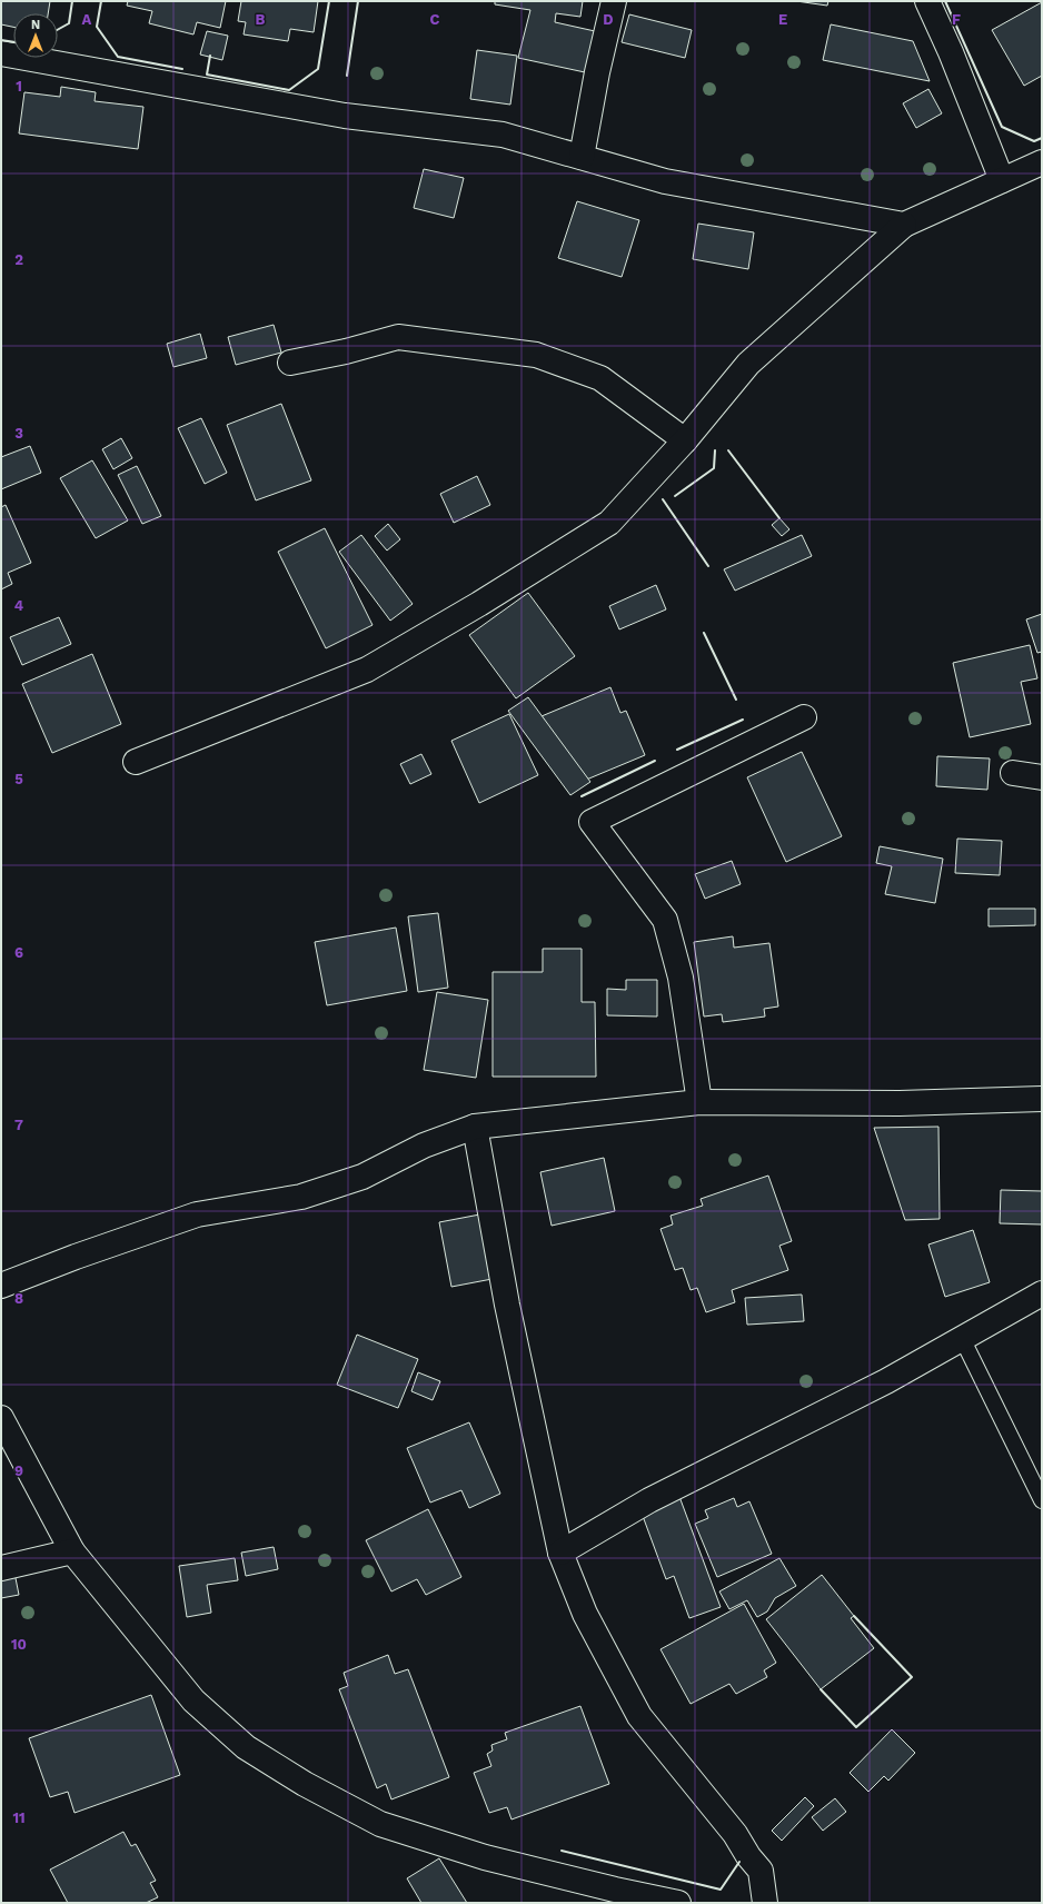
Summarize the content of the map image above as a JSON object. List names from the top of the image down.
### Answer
{
  "north": "top",
  "grid": {
    "columns": [
      "A",
      "B",
      "C",
      "D",
      "E",
      "F"
    ],
    "rows": [
      "1",
      "2",
      "3",
      "4",
      "5",
      "6",
      "7",
      "8",
      "9",
      "10",
      "11"
    ]
  }
}
